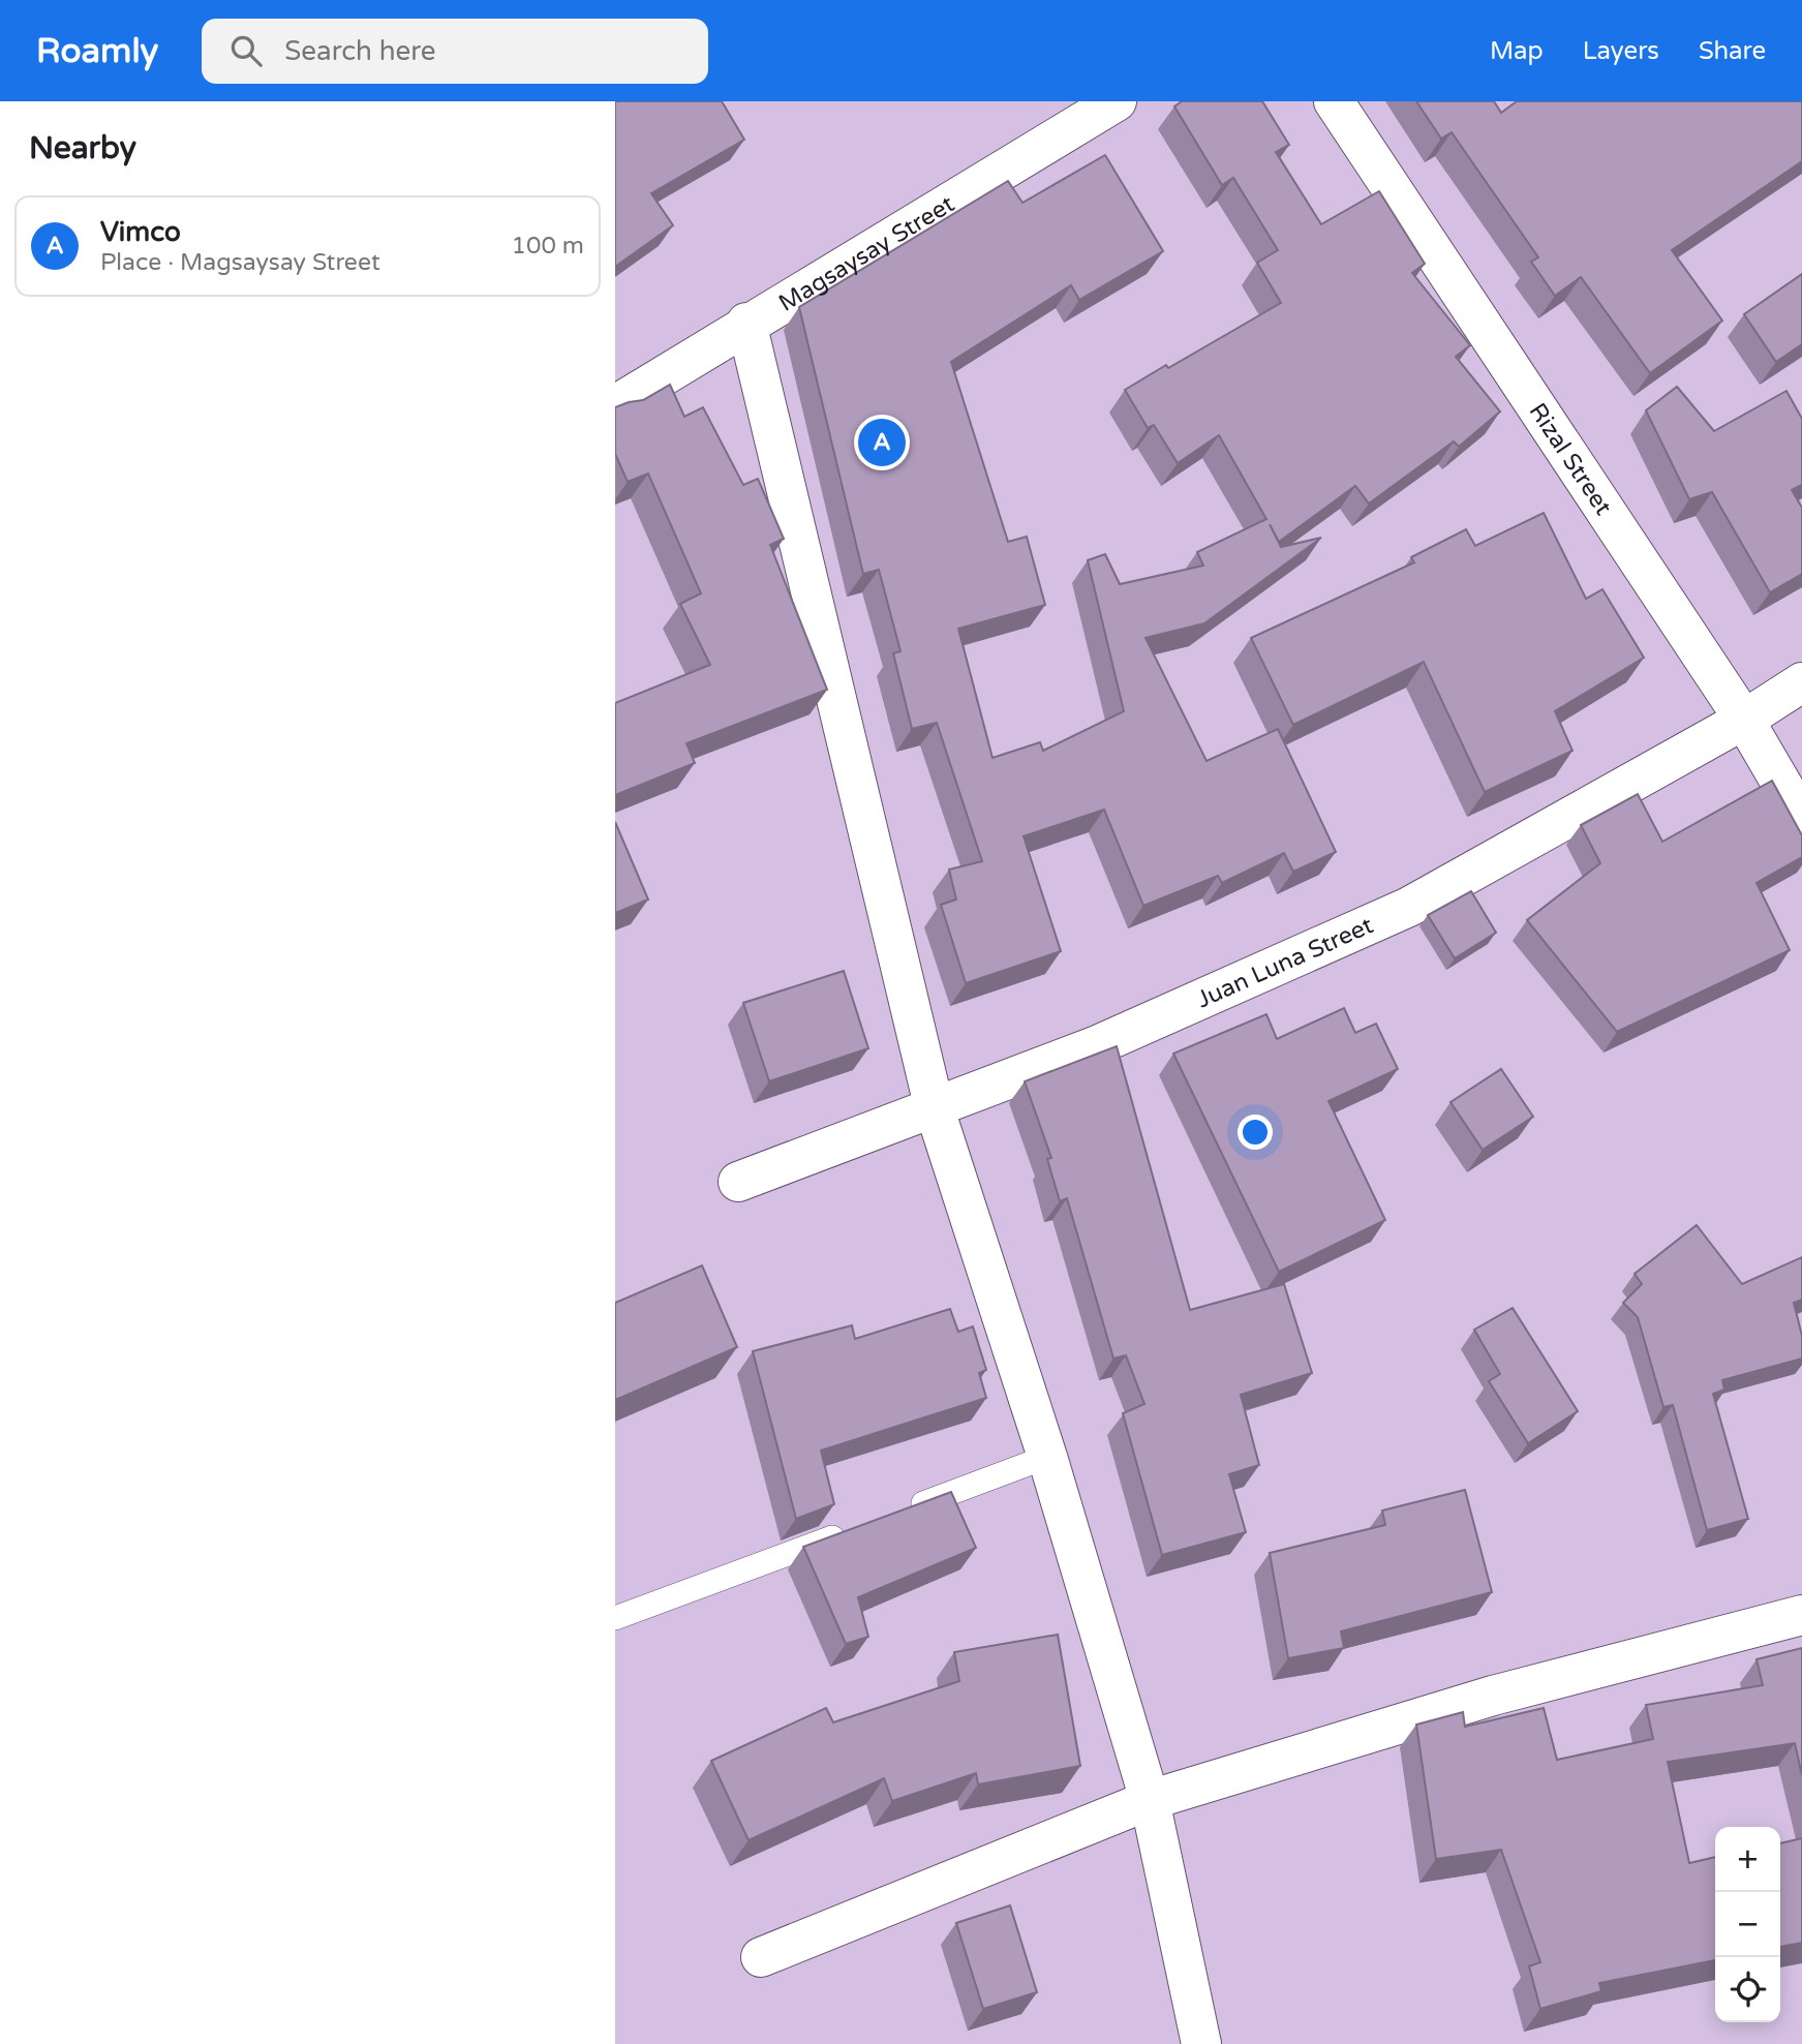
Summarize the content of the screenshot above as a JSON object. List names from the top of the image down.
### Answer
{
  "streets": {
    "street": ["Magsaysay Street", "Rizal Street", "Juan Luna Street"]
  },
  "crossings": [
    ["Rizal Street", "Juan Luna Street"]
  ],
  "page": {
    "header": "Roamly",
    "search": "Search here",
    "nav": ["Map", "Layers", "Share"],
    "heading": "Nearby",
    "list": [
      {
        "mark": "A",
        "name": "Vimco",
        "note": "Place · Magsaysay Street",
        "value": "100 m"
      }
    ],
    "pins": "A",
    "map_buttons": ["+", "−"]
  }
}
